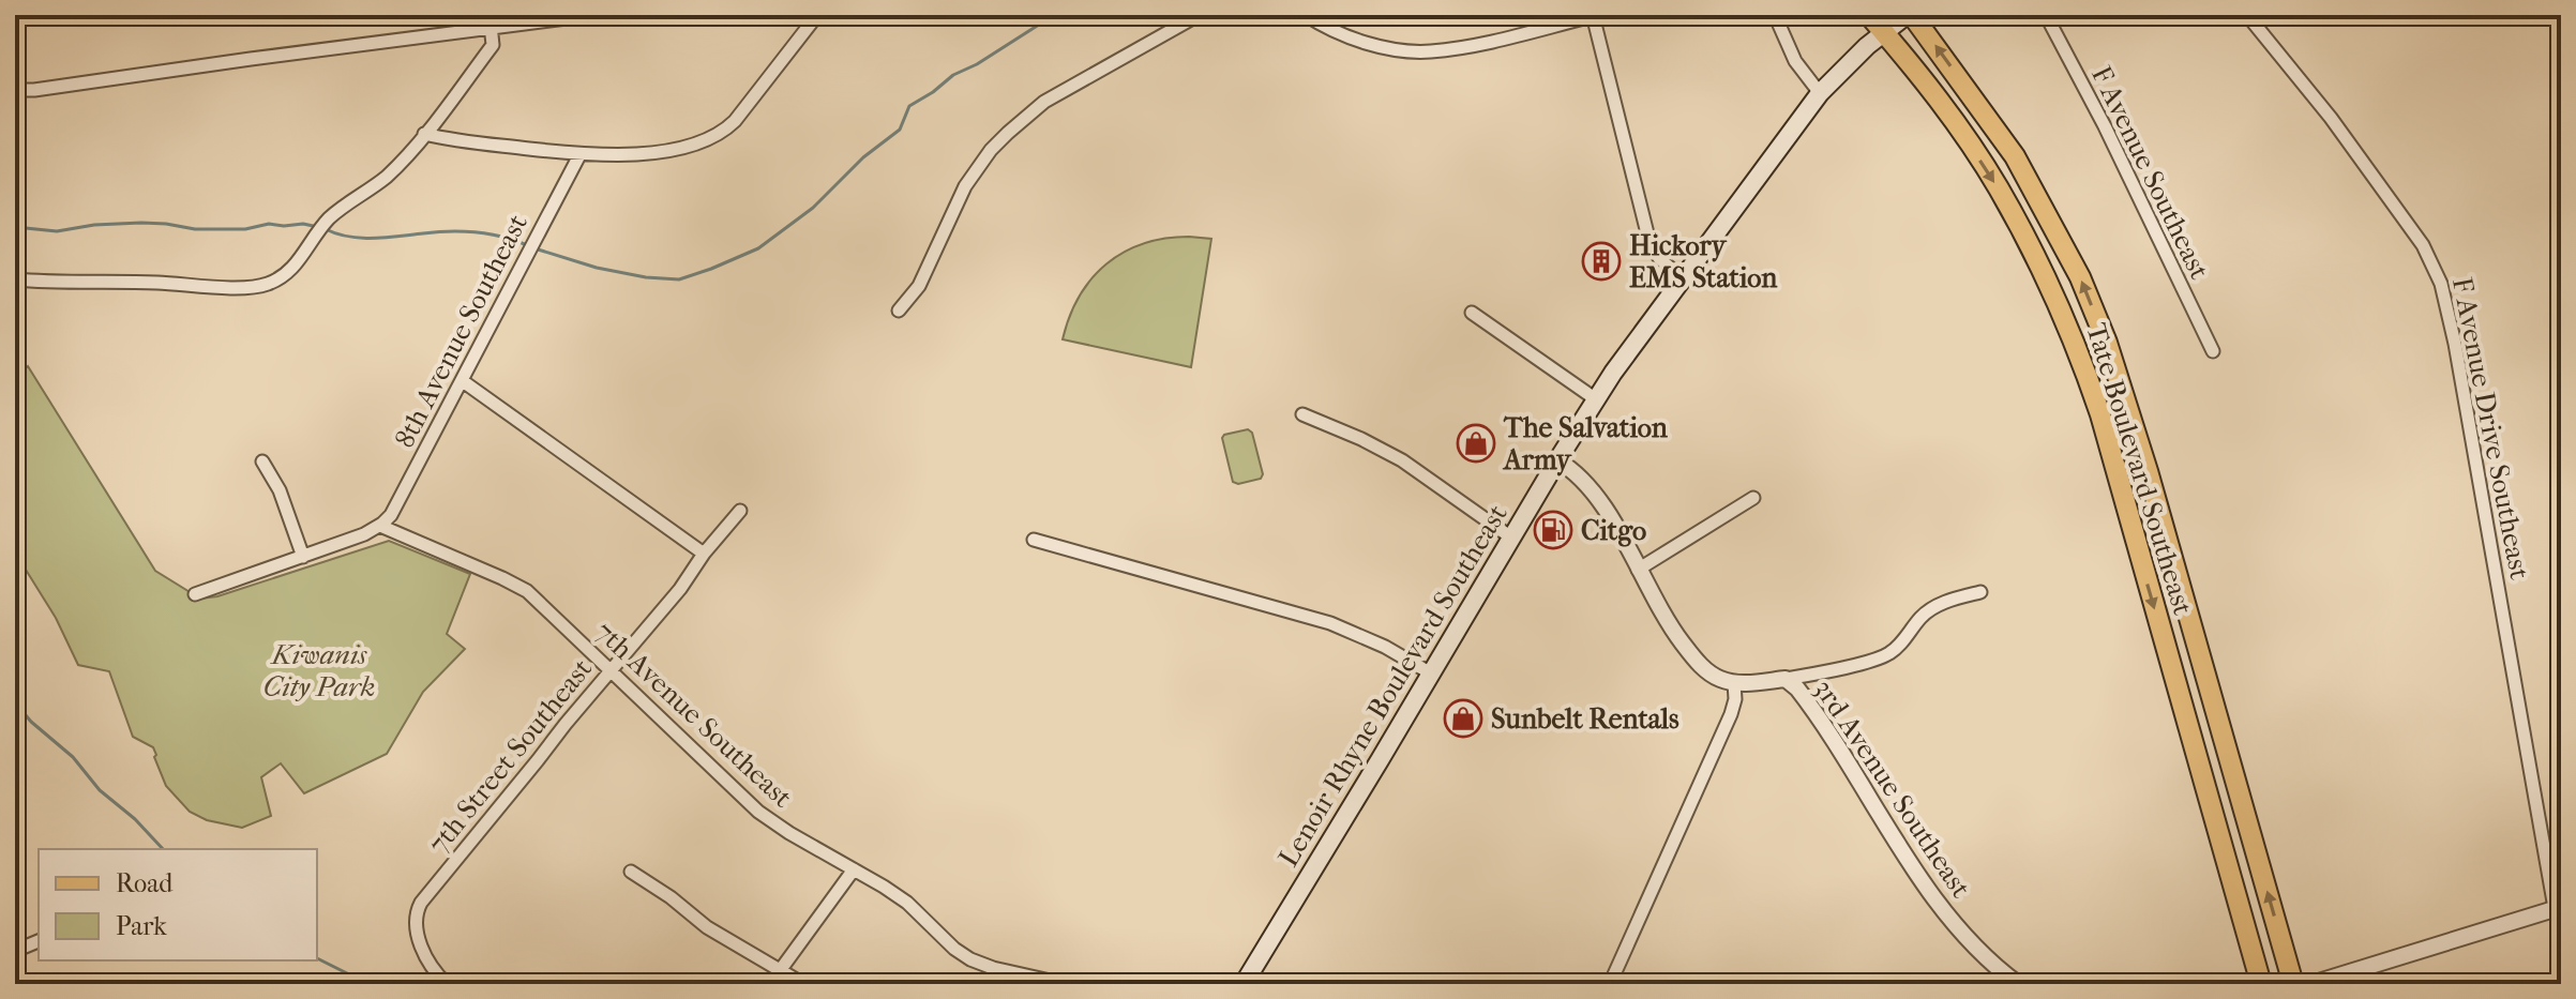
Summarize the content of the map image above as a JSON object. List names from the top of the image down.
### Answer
{
  "streets": {
    "main road": ["Tate Boulevard Southeast", "Lenoir Rhyne Boulevard Southeast"],
    "street": [
      "F Avenue Southeast",
      "8th Avenue Southeast",
      "F Avenue Drive Southeast",
      "7th Avenue Southeast",
      "7th Street Southeast",
      "3rd Avenue Southeast"
    ]
  },
  "crossings": [
    ["8th Avenue Southeast", "7th Avenue Southeast"],
    ["Tate Boulevard Southeast", "Lenoir Rhyne Boulevard Southeast"],
    ["7th Avenue Southeast", "7th Street Southeast"]
  ],
  "parks": ["Kiwanis City Park"],
  "places": {
    "building": ["Hickory EMS Station"],
    "shop": ["The Salvation Army", "Sunbelt Rentals"],
    "fuel station": ["Citgo"]
  },
  "legend": ["Road", "Park"]
}
